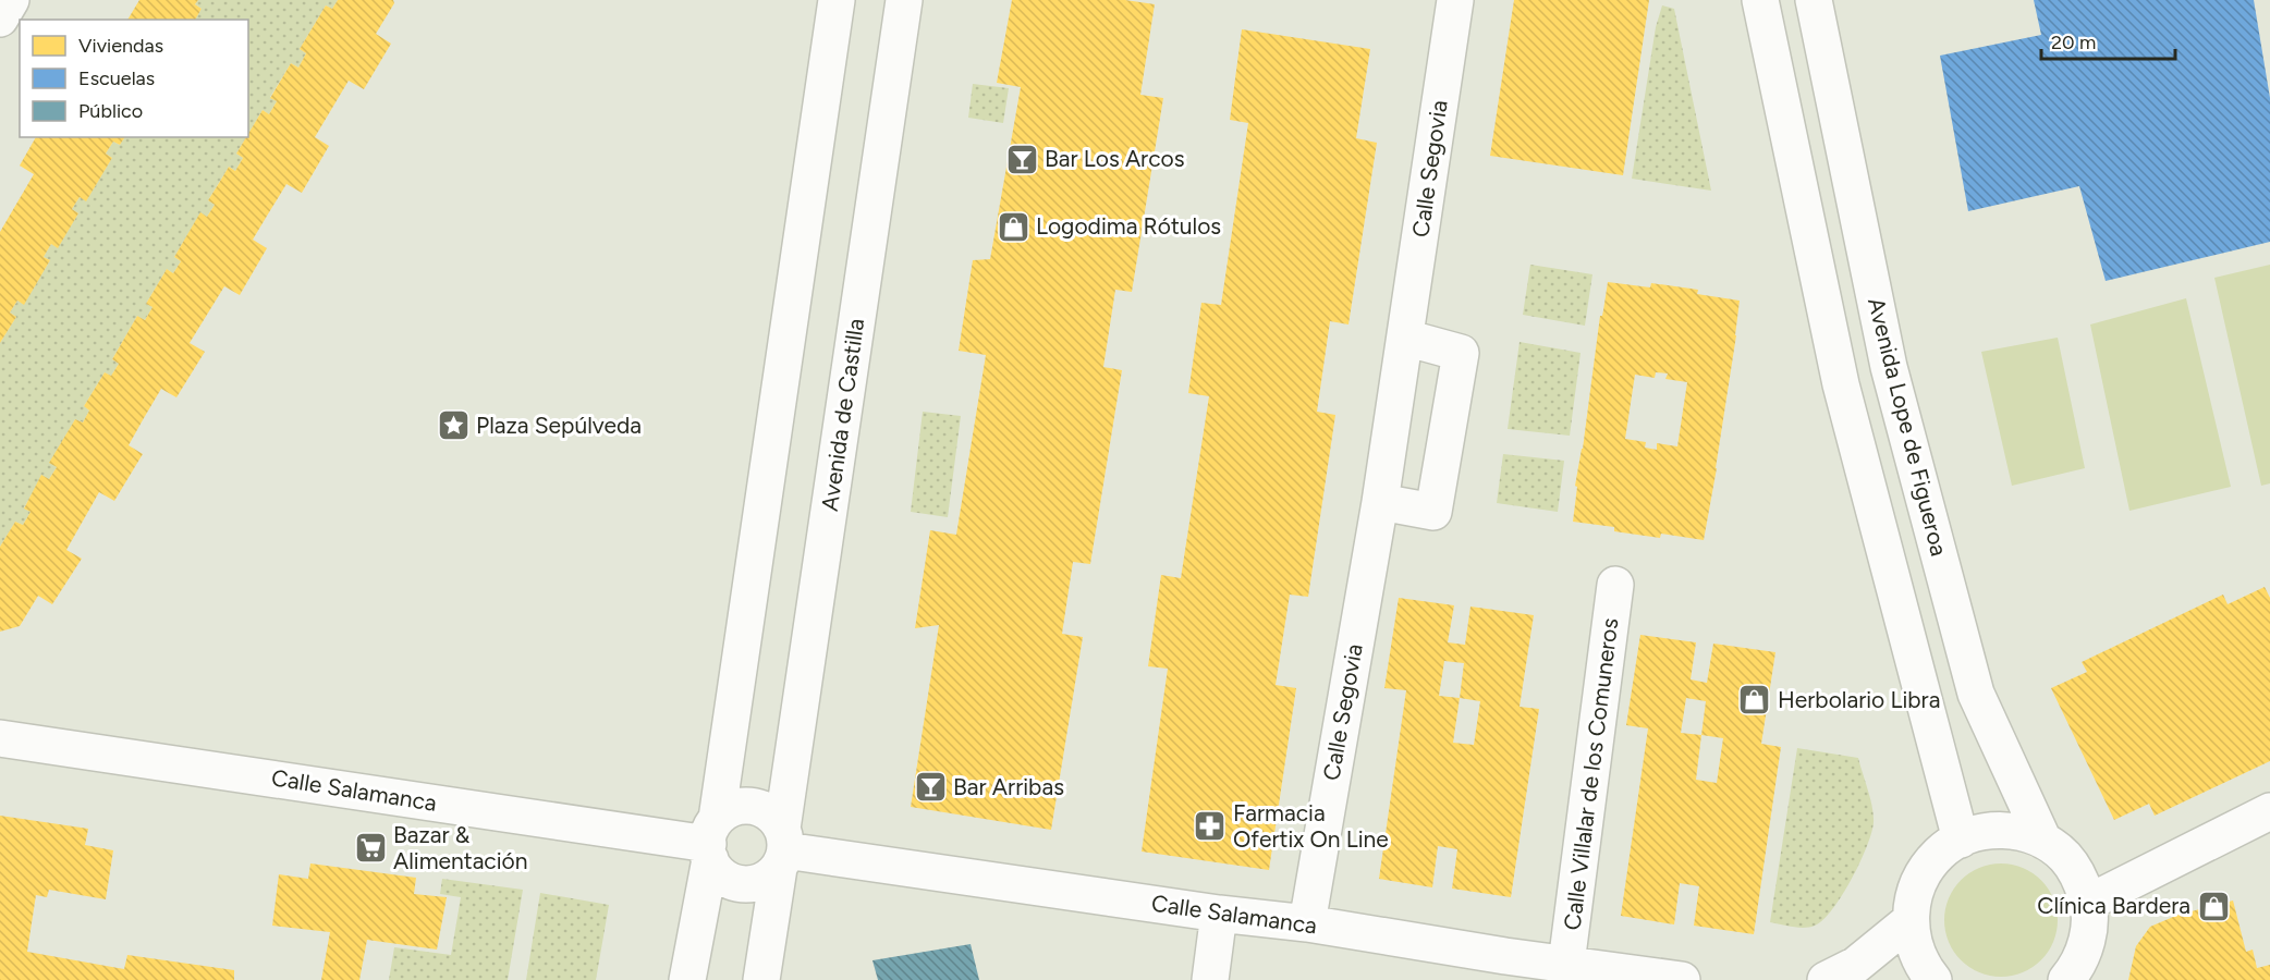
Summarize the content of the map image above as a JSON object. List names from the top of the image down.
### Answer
{
  "streets": {
    "street": [
      "Calle Segovia",
      "Avenida de Castilla",
      "Avenida Lope de Figueroa",
      "Calle Villalar de los Comuneros",
      "Calle Salamanca"
    ]
  },
  "crossings": [
    ["Calle Segovia", "Calle Salamanca"],
    ["Avenida de Castilla", "Calle Salamanca"],
    ["Calle Villalar de los Comuneros", "Calle Salamanca"]
  ],
  "places": {
    "bar": ["Bar Los Arcos", "Bar Arribas"],
    "shop": ["Logodima Rótulos", "Herbolario Libra", "Clínica Bardera"],
    "place": ["Plaza Sepúlveda"],
    "pharmacy": ["Farmacia Ofertix On Line"],
    "supermarket": ["Bazar & Alimentación"]
  },
  "legend": ["Viviendas", "Escuelas", "Público"],
  "scale_bar": "20 m"
}
